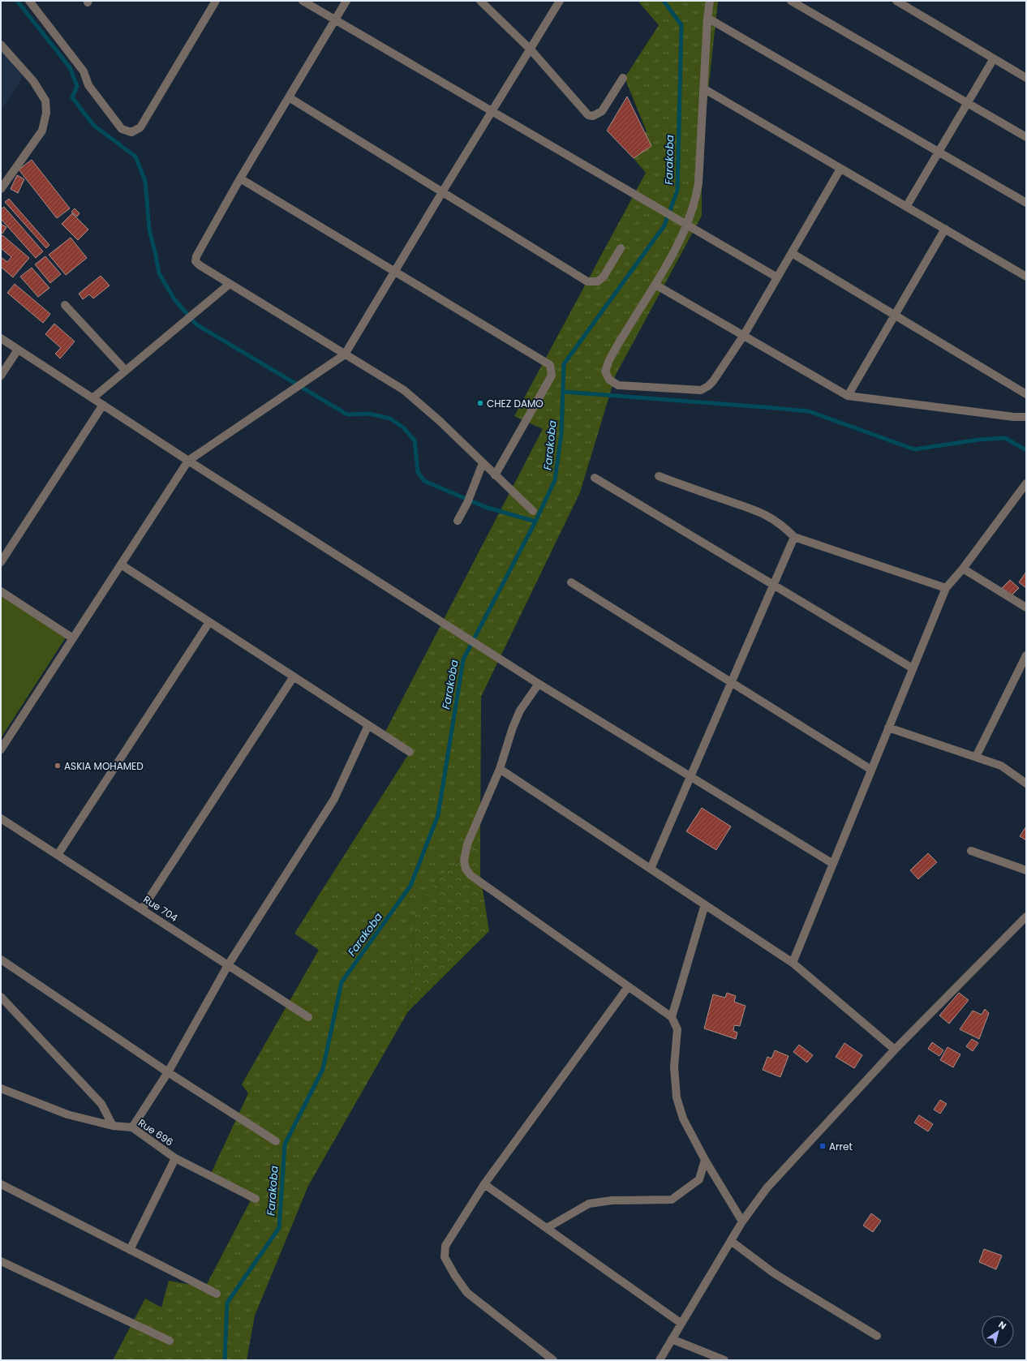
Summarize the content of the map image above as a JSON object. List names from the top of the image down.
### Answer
{
  "streets": {
    "street": ["Rue 704", "Rue 696"]
  },
  "water": ["Farakoba"],
  "places": {
    "other": ["CHEZ DAMO", "ASKIA MOHAMED"],
    "transit": ["Arret"]
  },
  "north": "top right"
}
